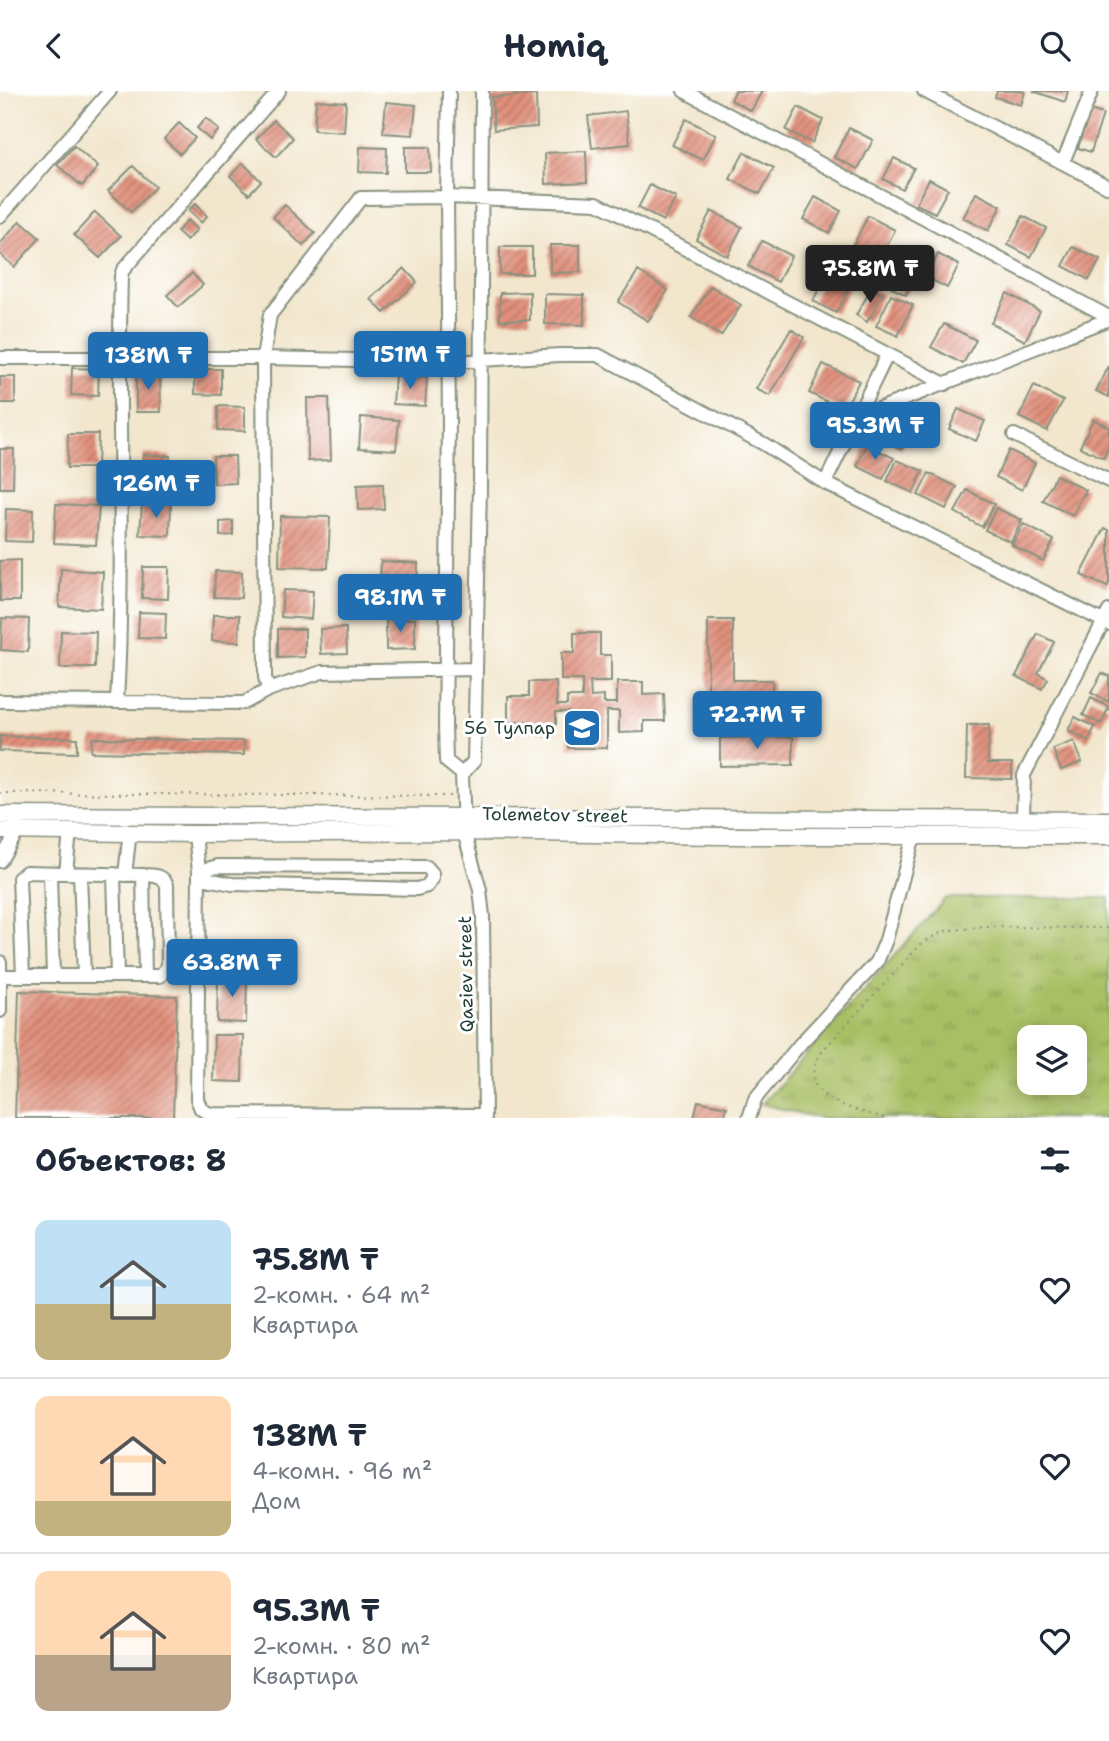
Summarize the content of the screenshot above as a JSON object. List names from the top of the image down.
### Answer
{
  "streets": {
    "main road": ["Tolemetov street"],
    "street": ["Qaziev street"]
  },
  "crossings": [
    ["Tolemetov street", "Qaziev street"]
  ],
  "places": {
    "school or university": ["56 Тулпар"]
  },
  "page": {
    "header": "Homiq",
    "price": [
      "75.8M ₸",
      "151M ₸",
      "138M ₸",
      "95.3M ₸",
      "126M ₸",
      "98.1M ₸",
      "72.7M ₸",
      "63.8M ₸"
    ],
    "heading": "Объектов: 8",
    "list": [
      {
        "name": "75.8M ₸",
        "note": "2-комн. · 64 m² · Квартира"
      },
      {
        "name": "138M ₸",
        "note": "4-комн. · 96 m² · Дом"
      },
      {
        "name": "95.3M ₸",
        "note": "2-комн. · 80 m² · Квартира"
      }
    ]
  }
}
